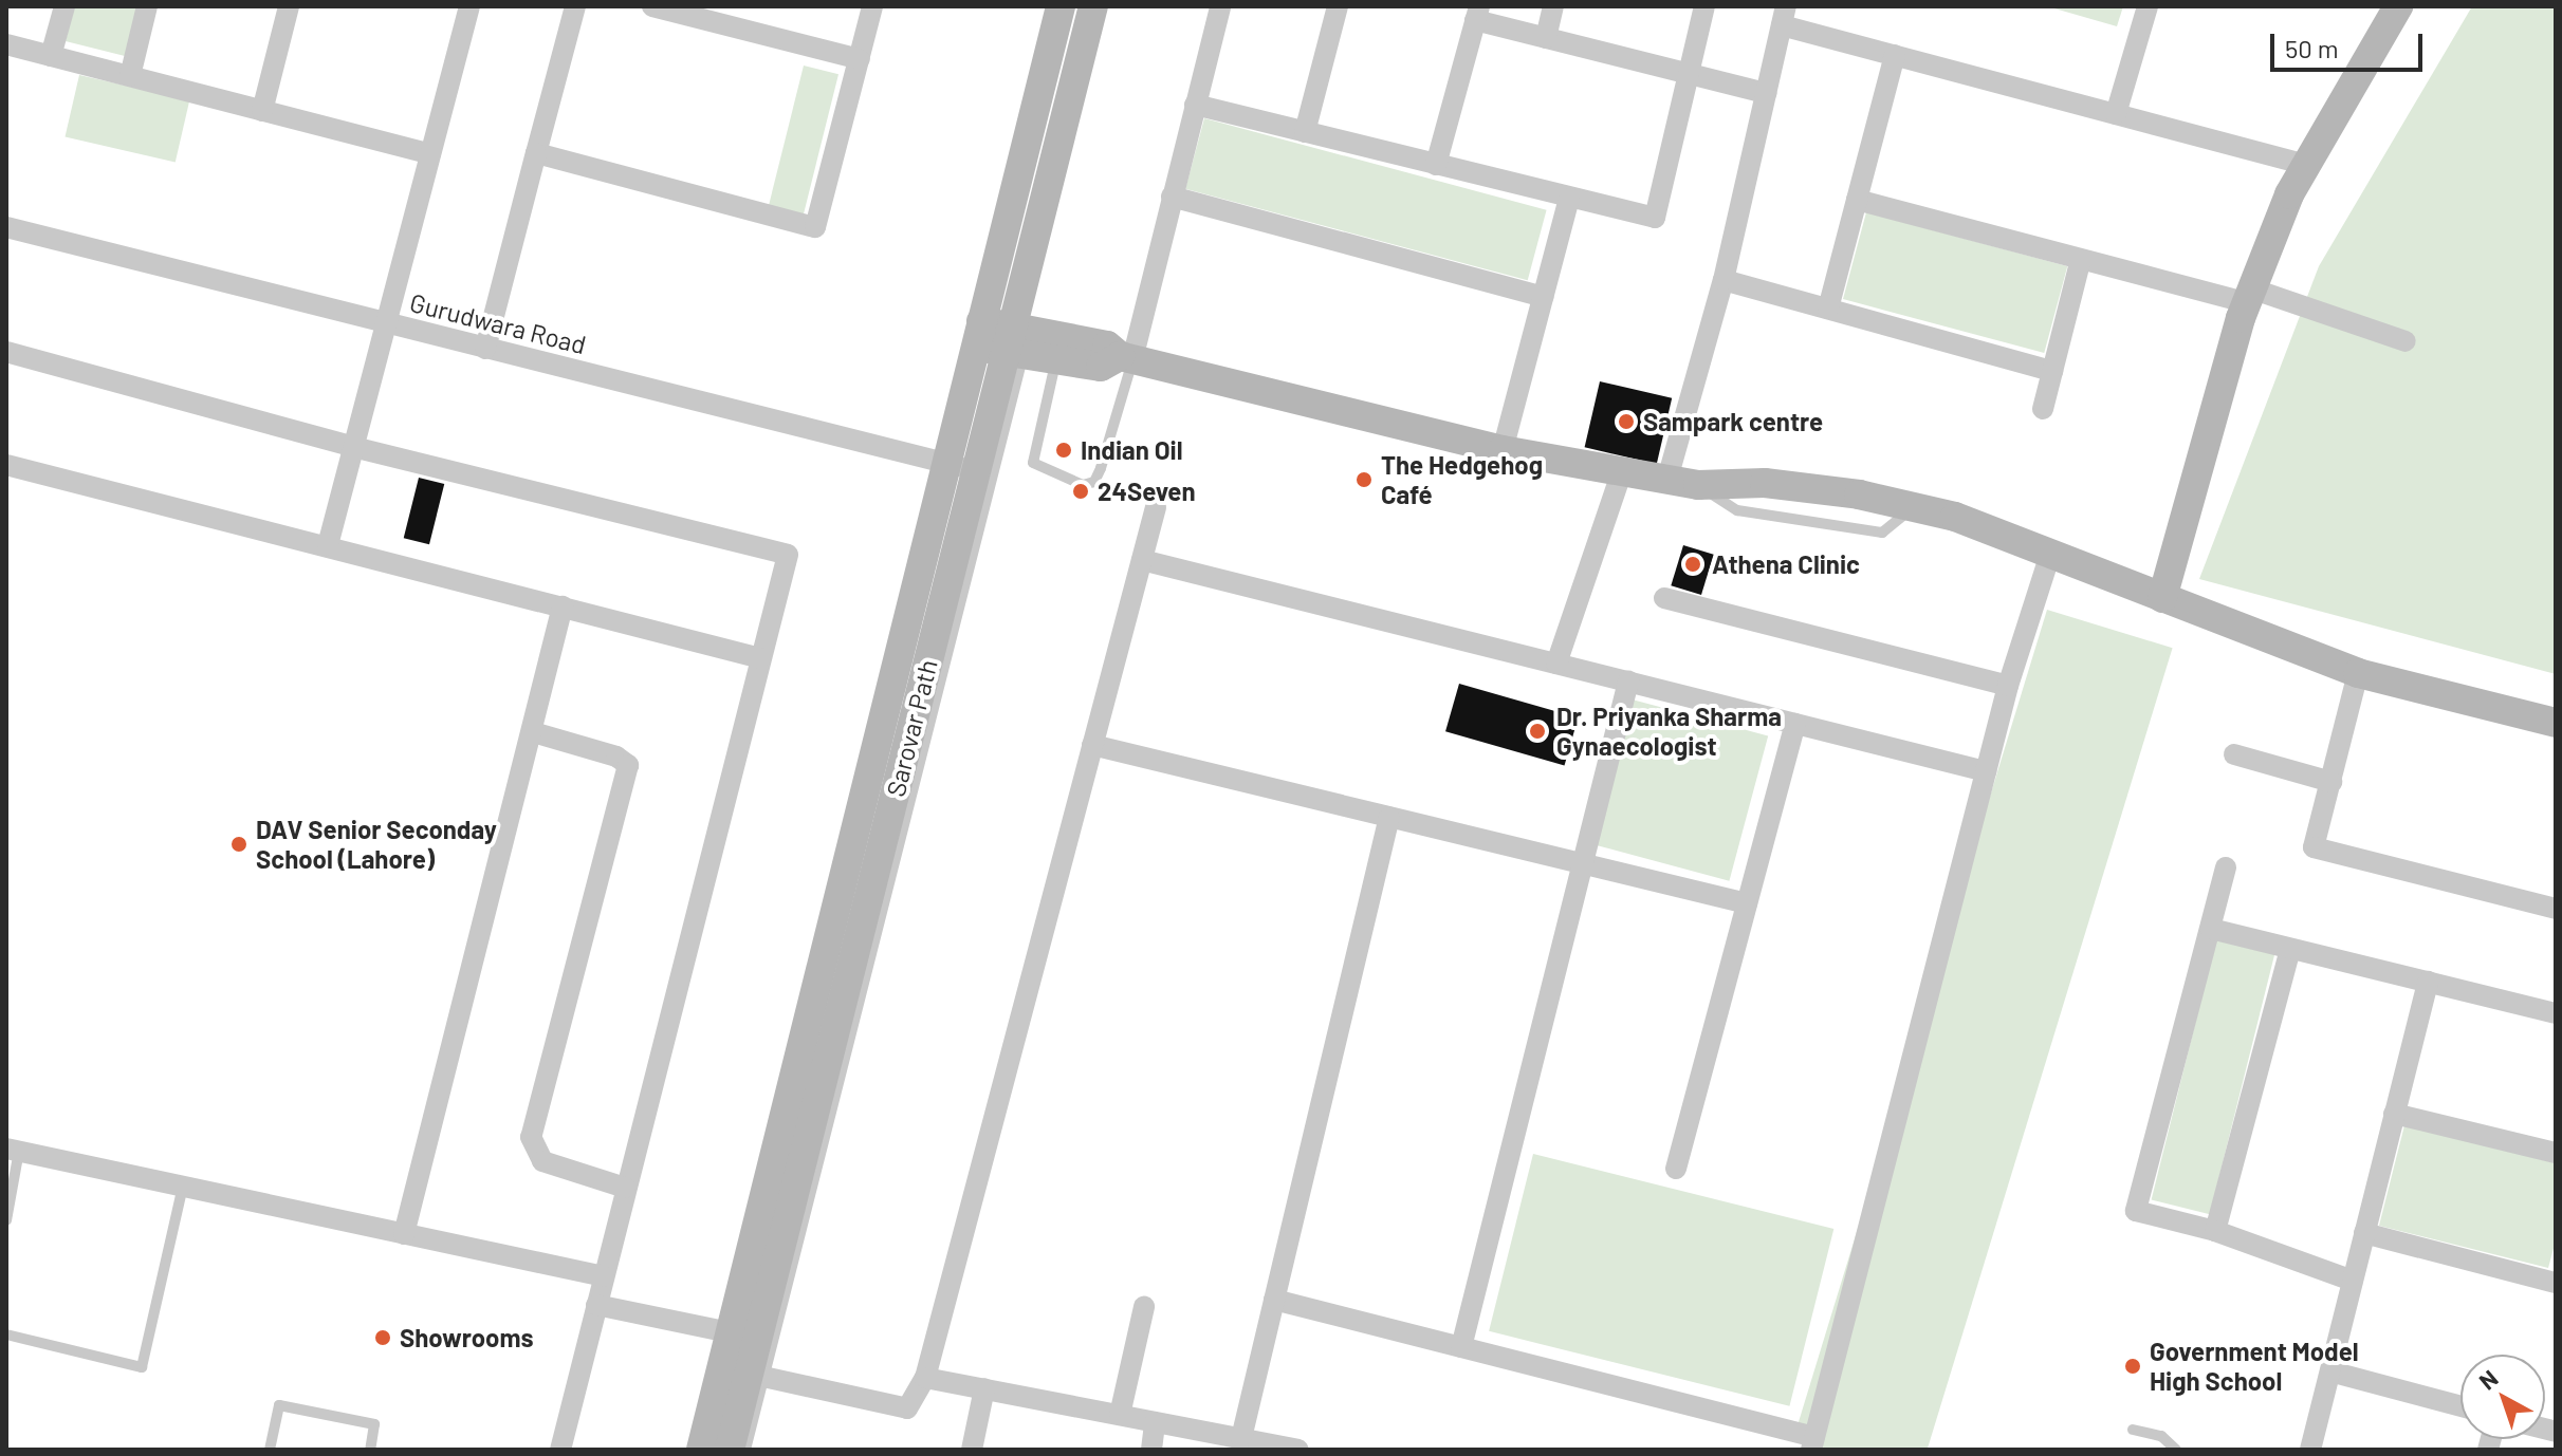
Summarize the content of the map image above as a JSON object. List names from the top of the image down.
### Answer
{
  "streets": {
    "main road": ["Sarovar Path"],
    "street": ["Gurudwara Road"]
  },
  "crossings": [
    ["Gurudwara Road", "Sarovar Path"]
  ],
  "places": [
    "Sampark centre",
    "Indian Oil",
    "The Hedgehog Café",
    "24Seven",
    "Athena Clinic",
    "Dr. Priyanka Sharma Gynaecologist",
    "DAV Senior Seconday School (Lahore)",
    "Showrooms",
    "Government Model High School"
  ],
  "scale_bar": "50 m",
  "north": "top left"
}
